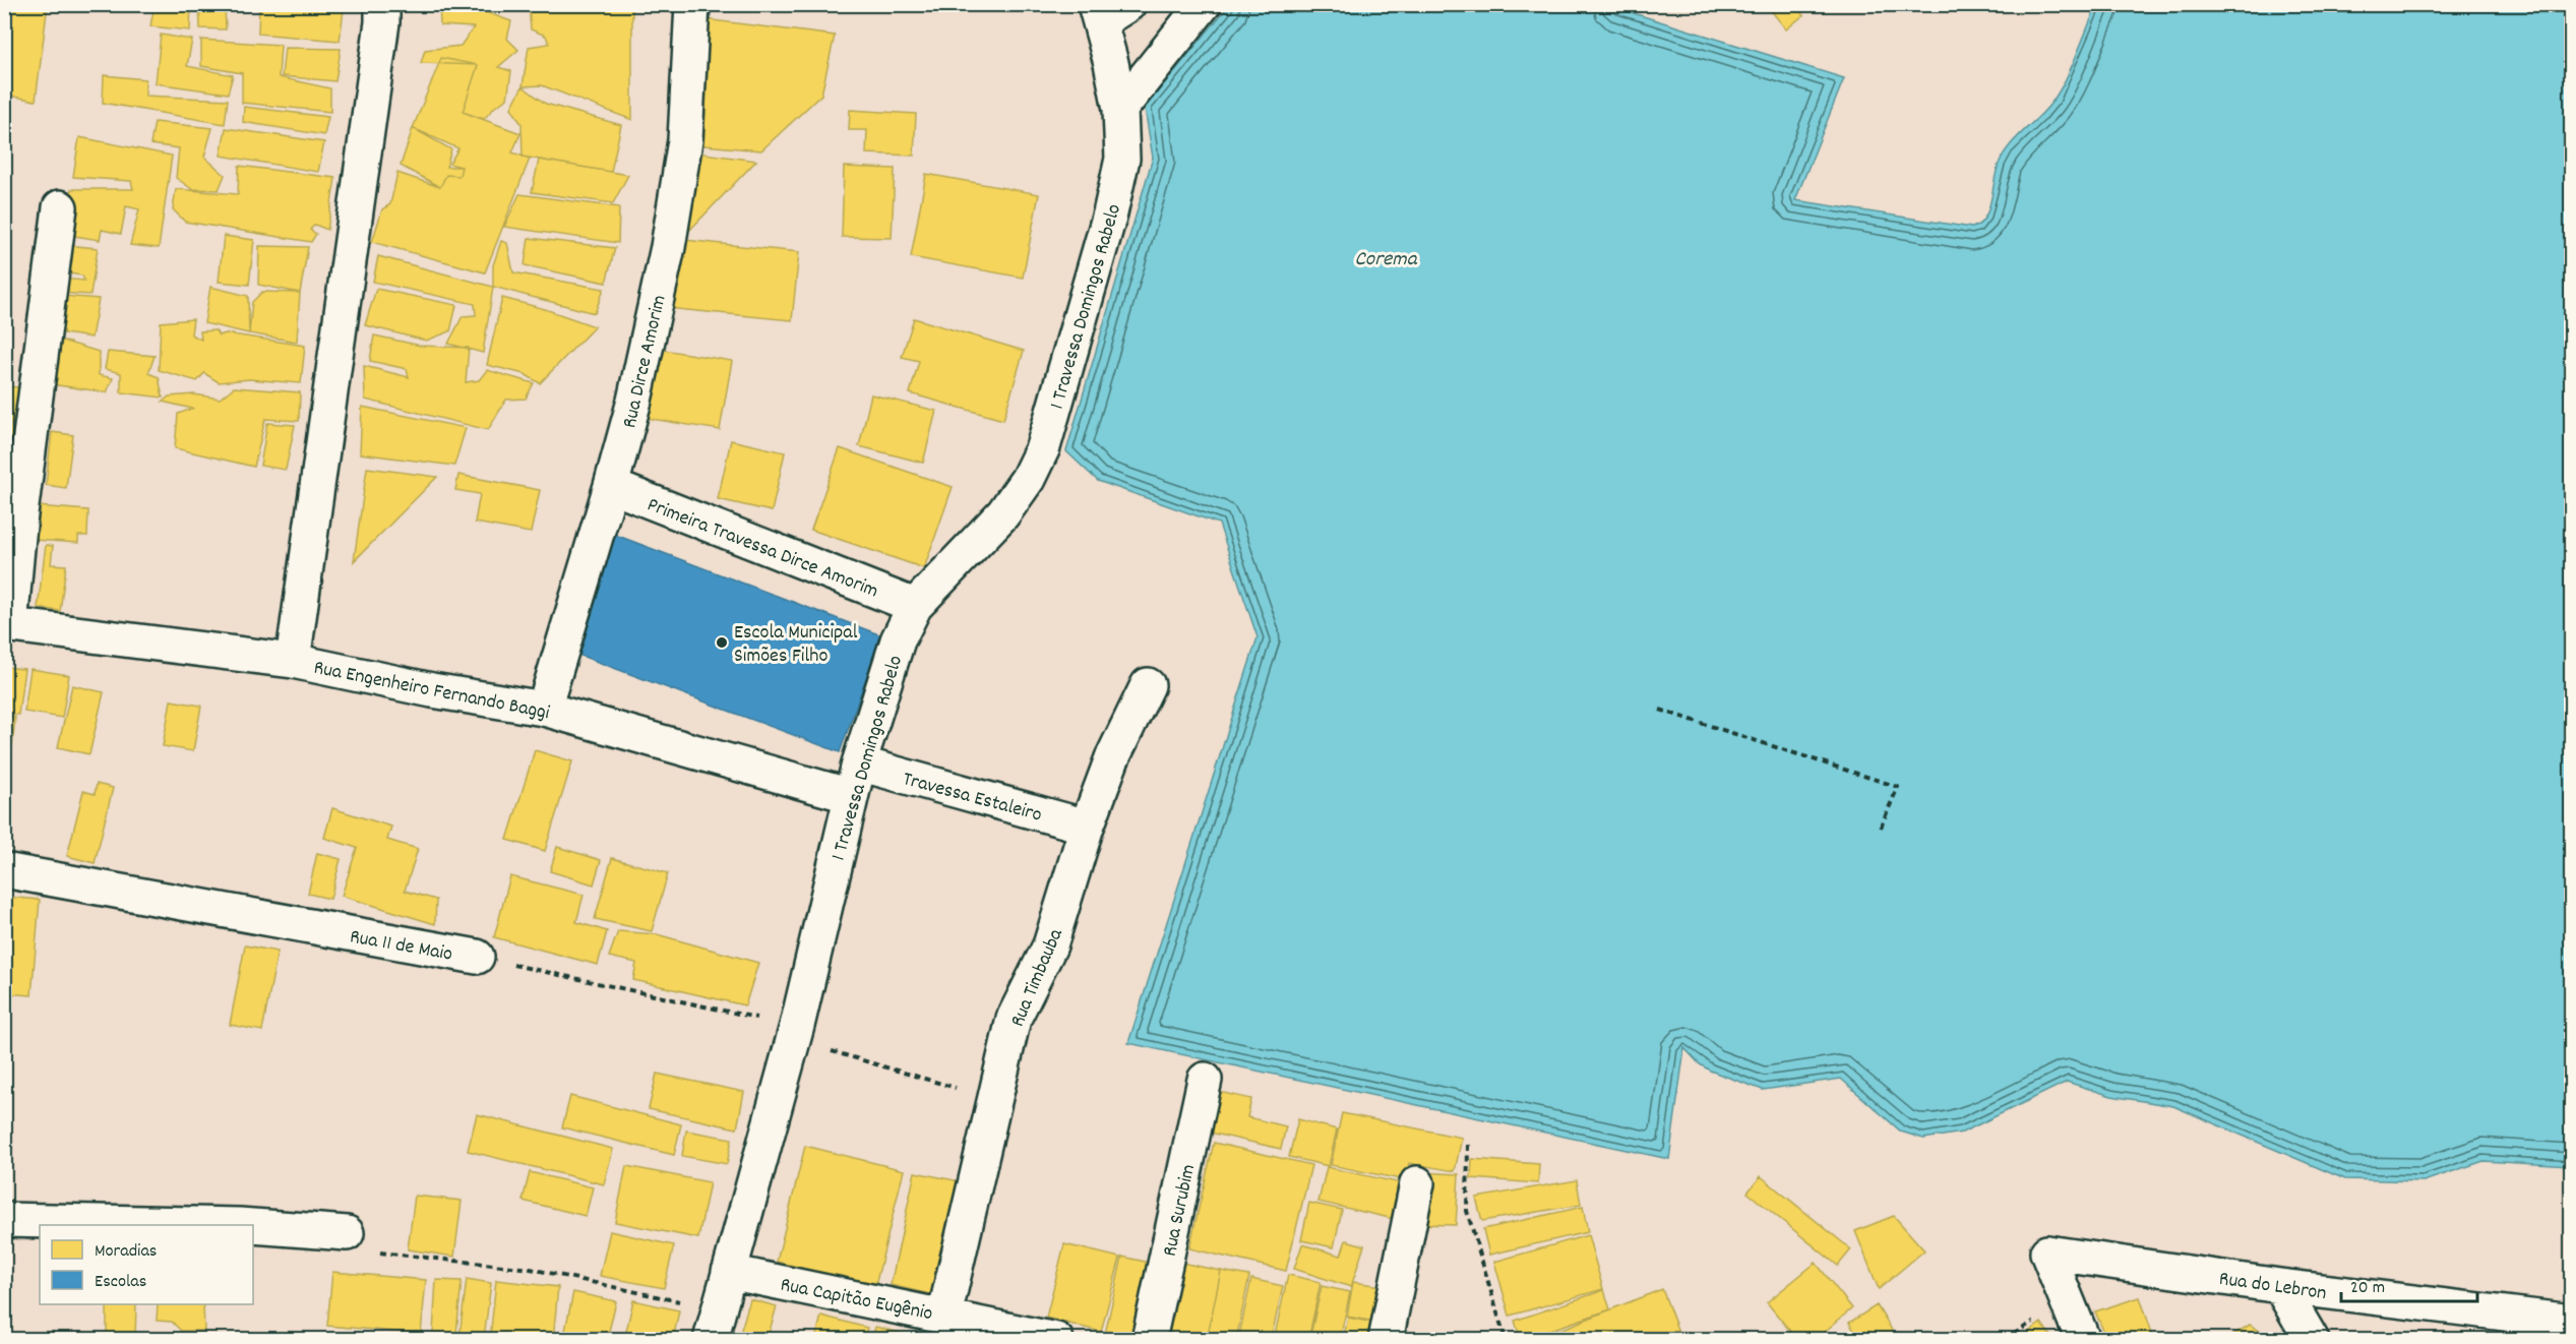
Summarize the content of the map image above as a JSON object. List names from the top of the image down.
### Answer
{
  "streets": {
    "street": [
      "1 Travessa Domingos Rabelo",
      "Rua Dirce Amorim",
      "Primeira Travessa Dirce Amorim",
      "Rua Engenheiro Fernando Baggi",
      "Travessa Estaleiro",
      "Rua 11 de Maio",
      "Rua Timbauba",
      "Rua Surubim",
      "Rua do Lebron",
      "Rua Capitão Eugênio"
    ]
  },
  "crossings": [
    ["1 Travessa Domingos Rabelo", "Primeira Travessa Dirce Amorim"],
    ["1 Travessa Domingos Rabelo", "Rua Engenheiro Fernando Baggi"],
    ["1 Travessa Domingos Rabelo", "Travessa Estaleiro"],
    ["1 Travessa Domingos Rabelo", "Rua 11 de Maio"],
    ["1 Travessa Domingos Rabelo", "Rua Capitão Eugênio"],
    ["Rua Dirce Amorim", "Primeira Travessa Dirce Amorim"],
    ["Rua Dirce Amorim", "Rua Engenheiro Fernando Baggi"],
    ["Travessa Estaleiro", "Rua Timbauba"],
    ["Rua 11 de Maio", "Rua Timbauba"],
    ["Rua Timbauba", "Rua Capitão Eugênio"]
  ],
  "water": ["Corema"],
  "places": ["Escola Municipal Simões Filho"],
  "legend": ["Moradias", "Escolas"],
  "scale_bar": "20 m"
}
